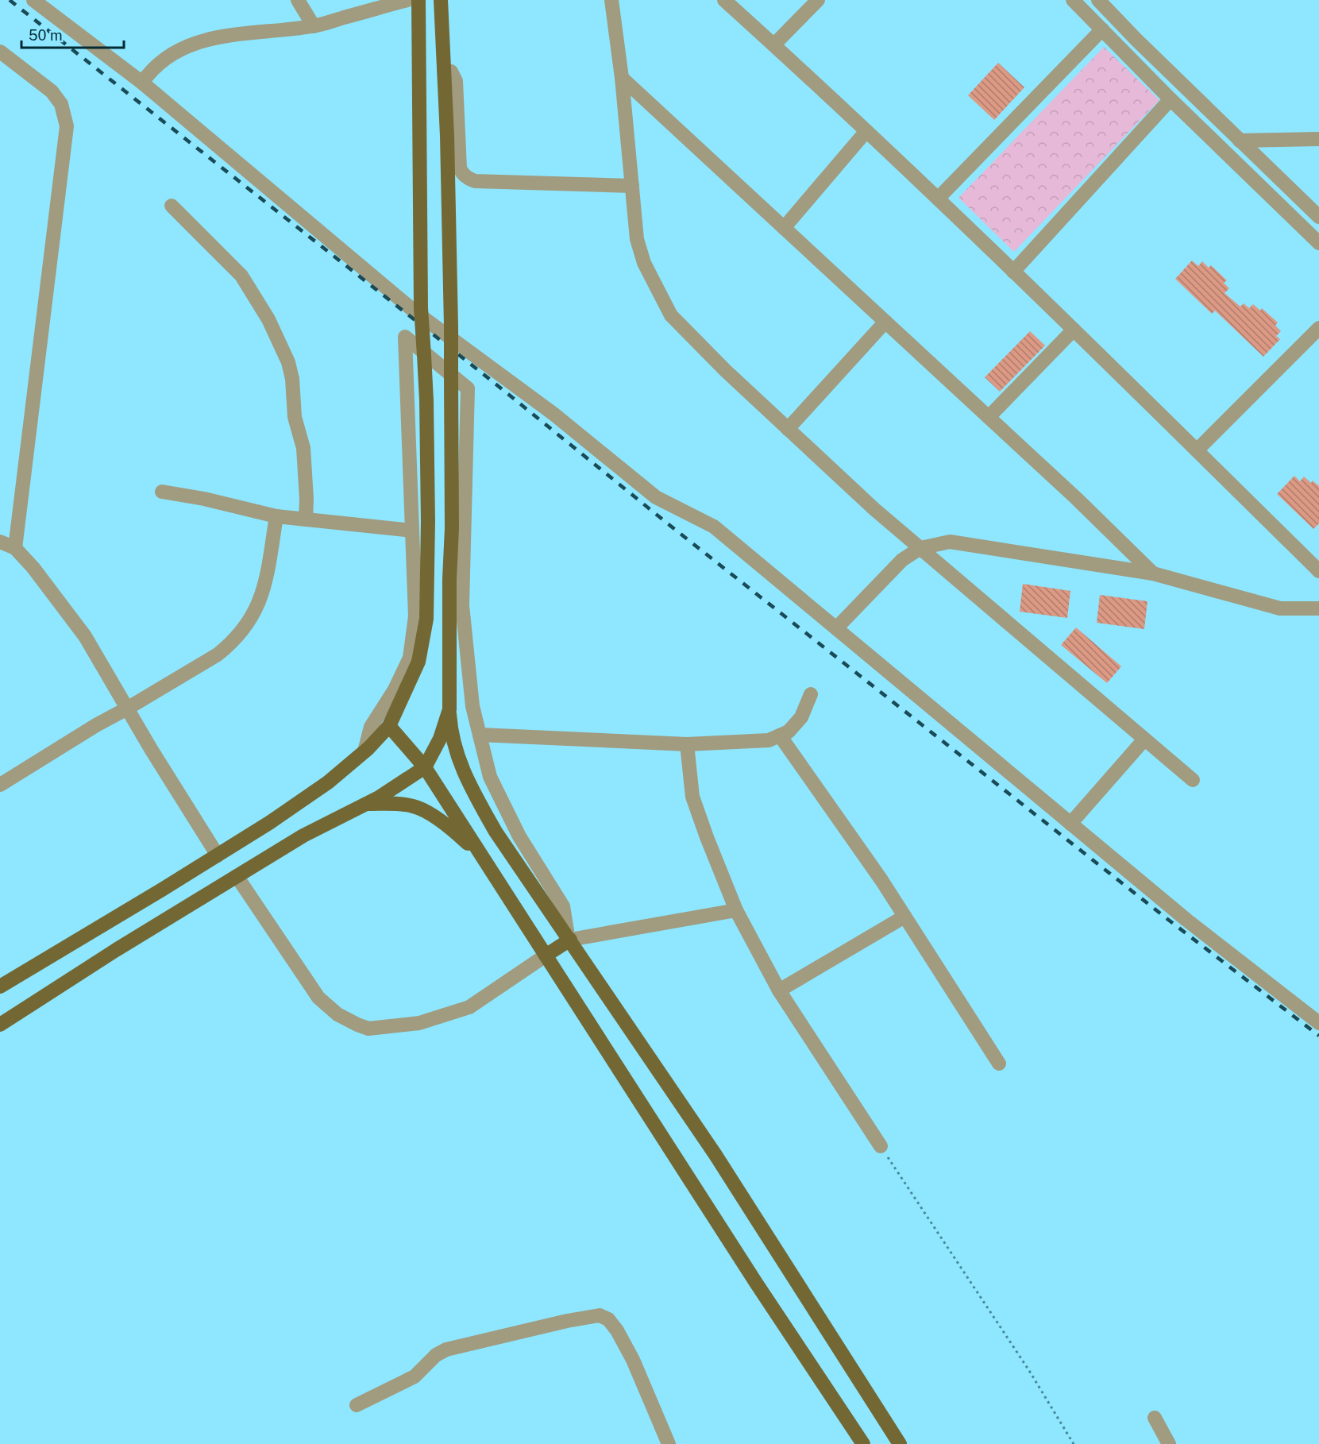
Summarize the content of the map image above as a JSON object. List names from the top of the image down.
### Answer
{
  "scale_bar": "50 m"
}
